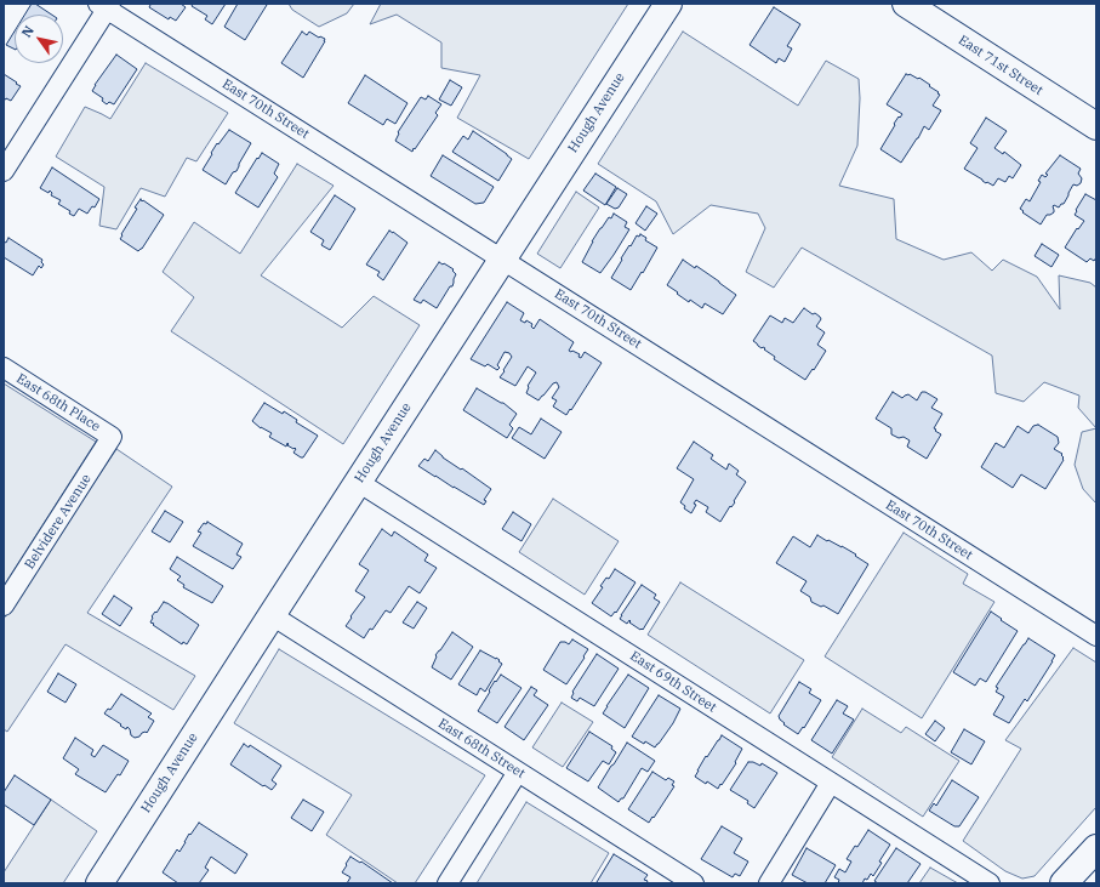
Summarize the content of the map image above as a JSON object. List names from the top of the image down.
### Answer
{
  "streets": {
    "street": [
      "East 71st Street",
      "East 70th Street",
      "Hough Avenue",
      "East 68th Place",
      "Belvidere Avenue",
      "East 69th Street",
      "East 68th Street"
    ]
  },
  "crossings": [
    ["East 70th Street", "Hough Avenue"],
    ["Hough Avenue", "East 69th Street"],
    ["Hough Avenue", "East 68th Street"],
    ["East 68th Place", "Belvidere Avenue"]
  ],
  "north": "top left"
}
